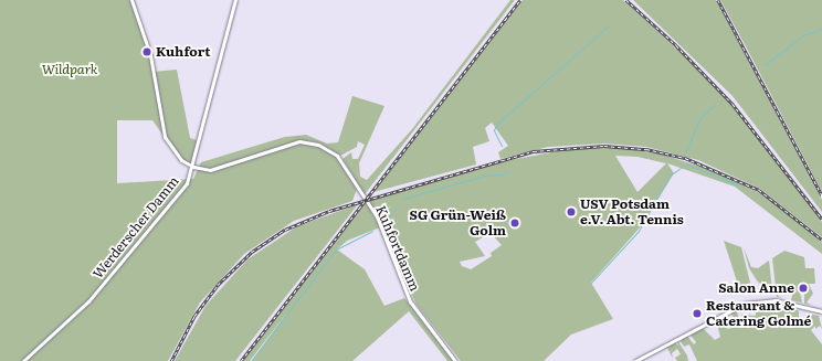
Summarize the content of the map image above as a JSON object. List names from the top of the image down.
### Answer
{
  "streets": {
    "street": ["Werderscher Damm", "Kuhfortdamm"]
  },
  "crossings": [
    ["Werderscher Damm", "Kuhfortdamm"]
  ],
  "parks": ["Wildpark"],
  "places": [
    "Kuhfort",
    "USV Potsdam e.V. Abt. Tennis",
    "SG Grün-Weiß Golm",
    "Salon Anne",
    "Restaurant & Catering Golmé"
  ]
}
